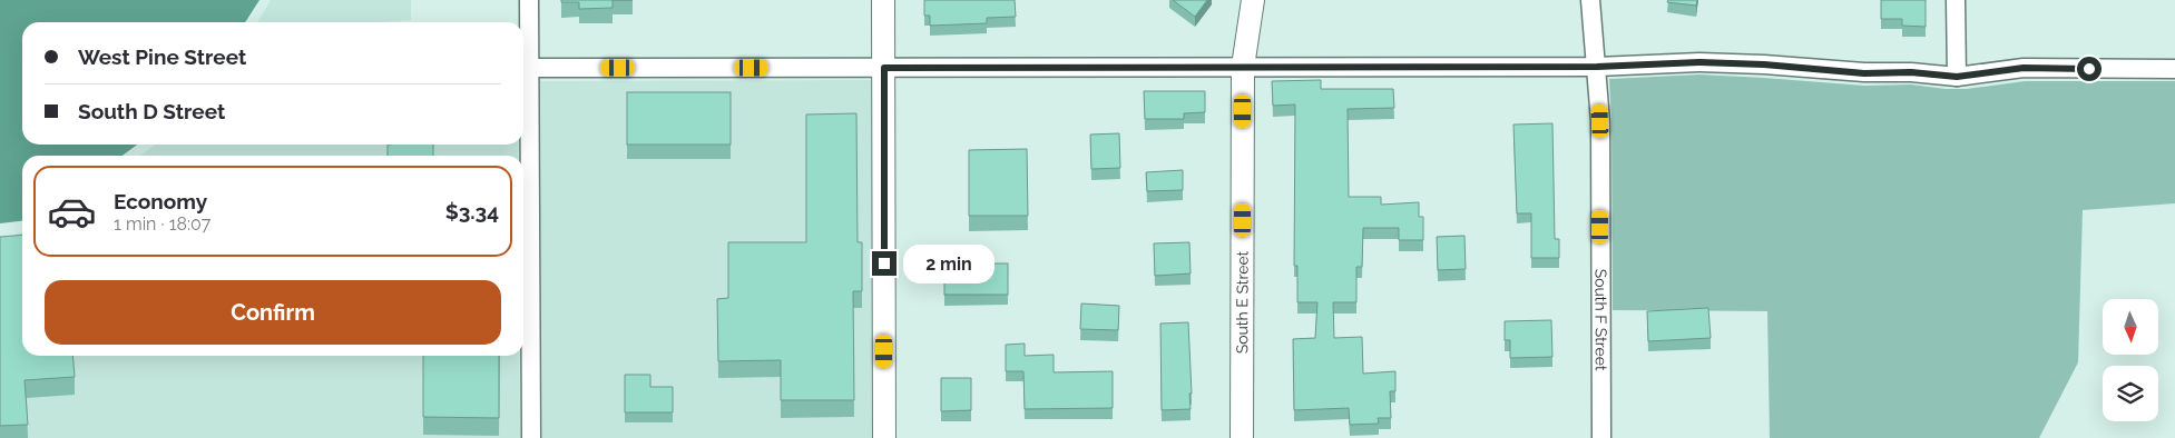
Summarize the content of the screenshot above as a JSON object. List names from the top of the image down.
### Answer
{
  "streets": {
    "street": ["South E Street", "South F Street"]
  },
  "north": "bottom",
  "page": {
    "banner": ["West Pine Street", "South D Street"],
    "list": [
      {
        "name": "Economy",
        "note": "1 min · 18:07",
        "value": "$3.34"
      }
    ],
    "bubble": "2 min",
    "buttons": "Confirm"
  }
}
